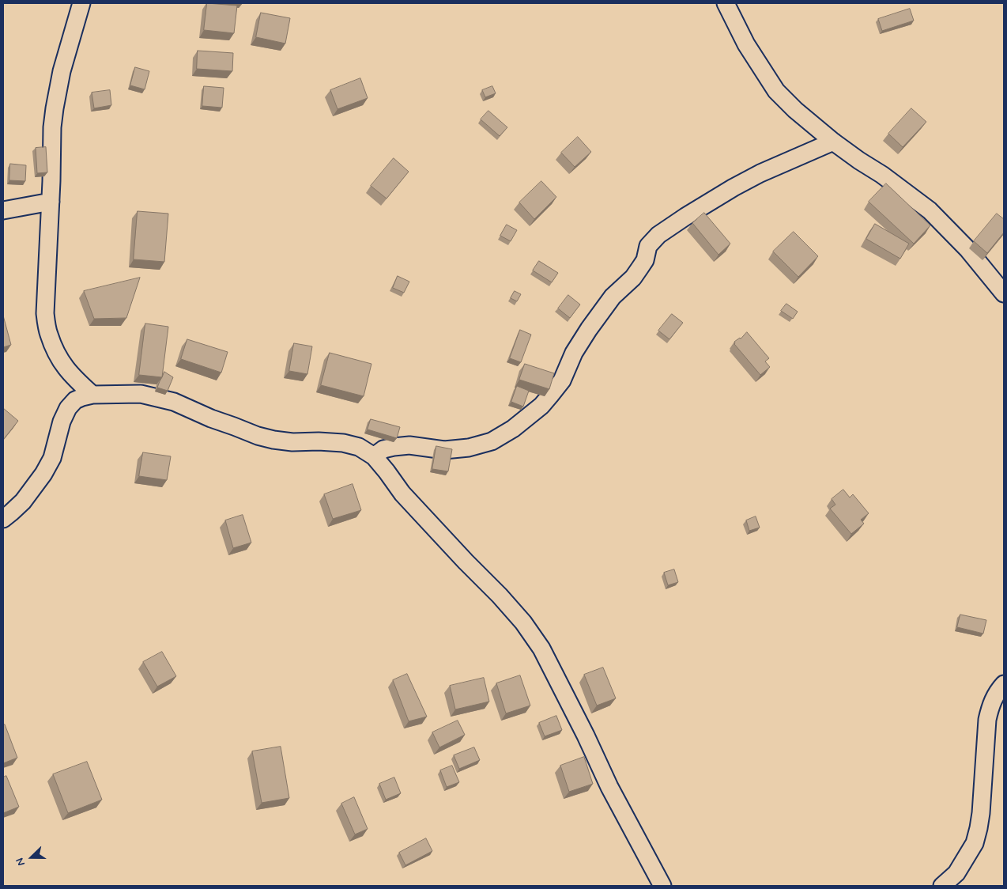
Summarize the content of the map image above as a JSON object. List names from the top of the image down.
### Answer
{
  "north": "left"
}
